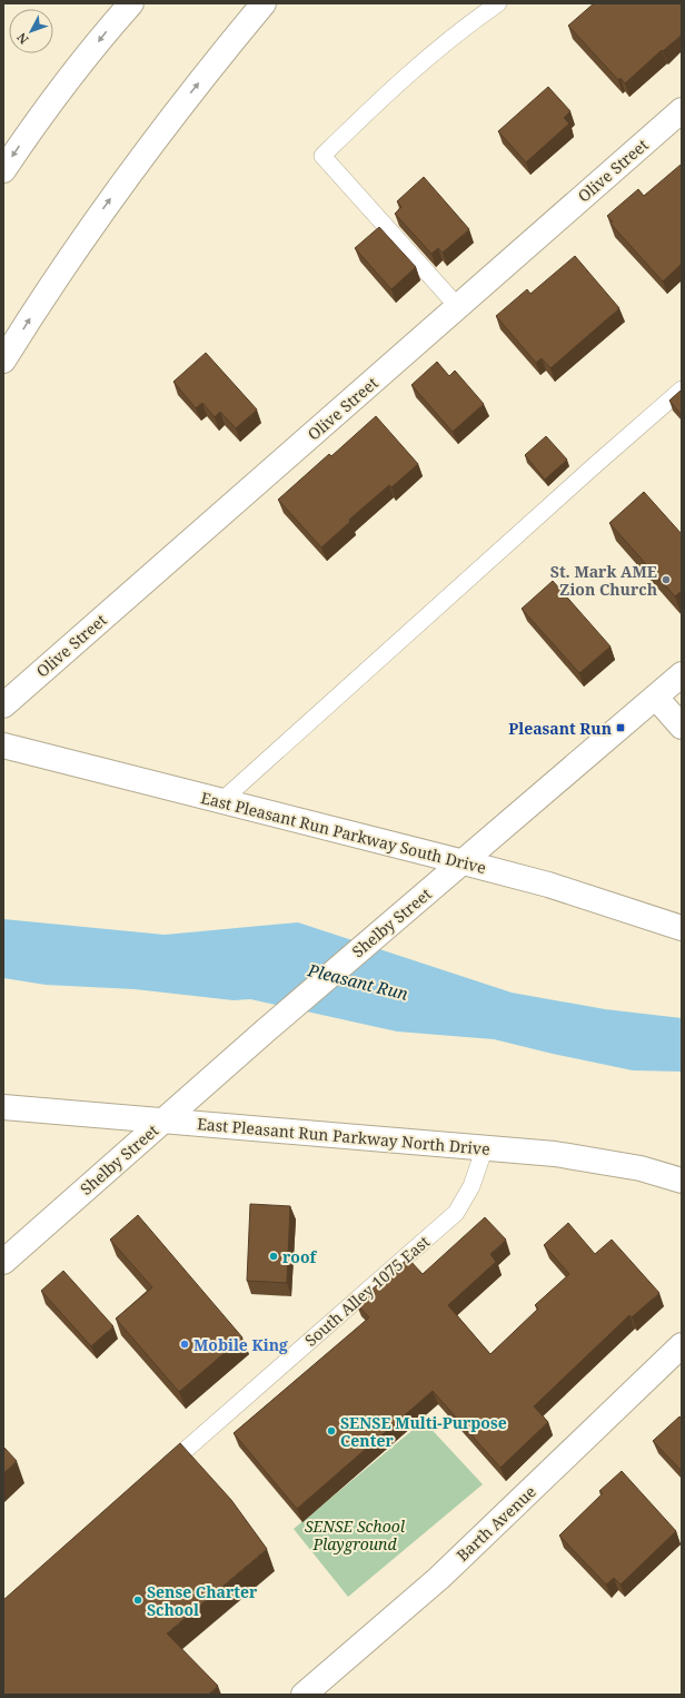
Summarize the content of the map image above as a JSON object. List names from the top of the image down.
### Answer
{
  "streets": {
    "main road": [
      "Olive Street",
      "East Pleasant Run Parkway South Drive",
      "Shelby Street",
      "East Pleasant Run Parkway North Drive",
      "Barth Avenue"
    ],
    "lane": ["South Alley 1075 East"]
  },
  "crossings": [
    ["East Pleasant Run Parkway South Drive", "Shelby Street"],
    ["Shelby Street", "East Pleasant Run Parkway North Drive"],
    ["East Pleasant Run Parkway North Drive", "South Alley 1075 East"]
  ],
  "water": ["Pleasant Run"],
  "parks": ["SENSE School Playground"],
  "places": {
    "other": [
      "St. Mark AME Zion Church",
      "roof",
      "Mobile King",
      "SENSE Multi-Purpose Center",
      "Sense Charter School"
    ],
    "transit": ["Pleasant Run"]
  },
  "north": "bottom left"
}
